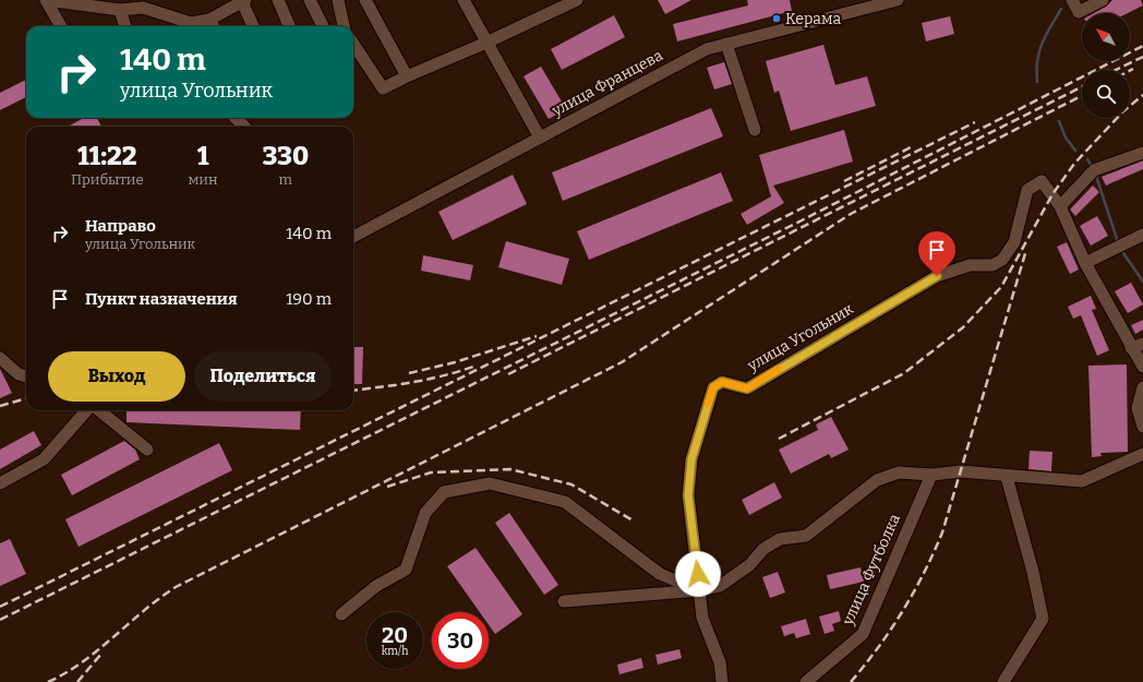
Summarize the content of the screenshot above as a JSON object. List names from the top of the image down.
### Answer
{
  "streets": {
    "street": ["улица Францева", "улица Угольник", "улица Футболка"]
  },
  "places": ["Керама"],
  "north": "top left",
  "page": {
    "turn": ["140 m", "улица Угольник"],
    "eta": [
      "11:22",
      "Прибытие",
      "1",
      "мин",
      "330",
      "m"
    ],
    "list": [
      {
        "name": "Направо",
        "note": "улица Угольник",
        "value": "140 m"
      },
      {
        "name": "Пункт назначения",
        "value": "190 m"
      }
    ],
    "buttons": ["Выход", "Поделиться"],
    "speed": "20 km/h",
    "limit": "30"
  }
}
